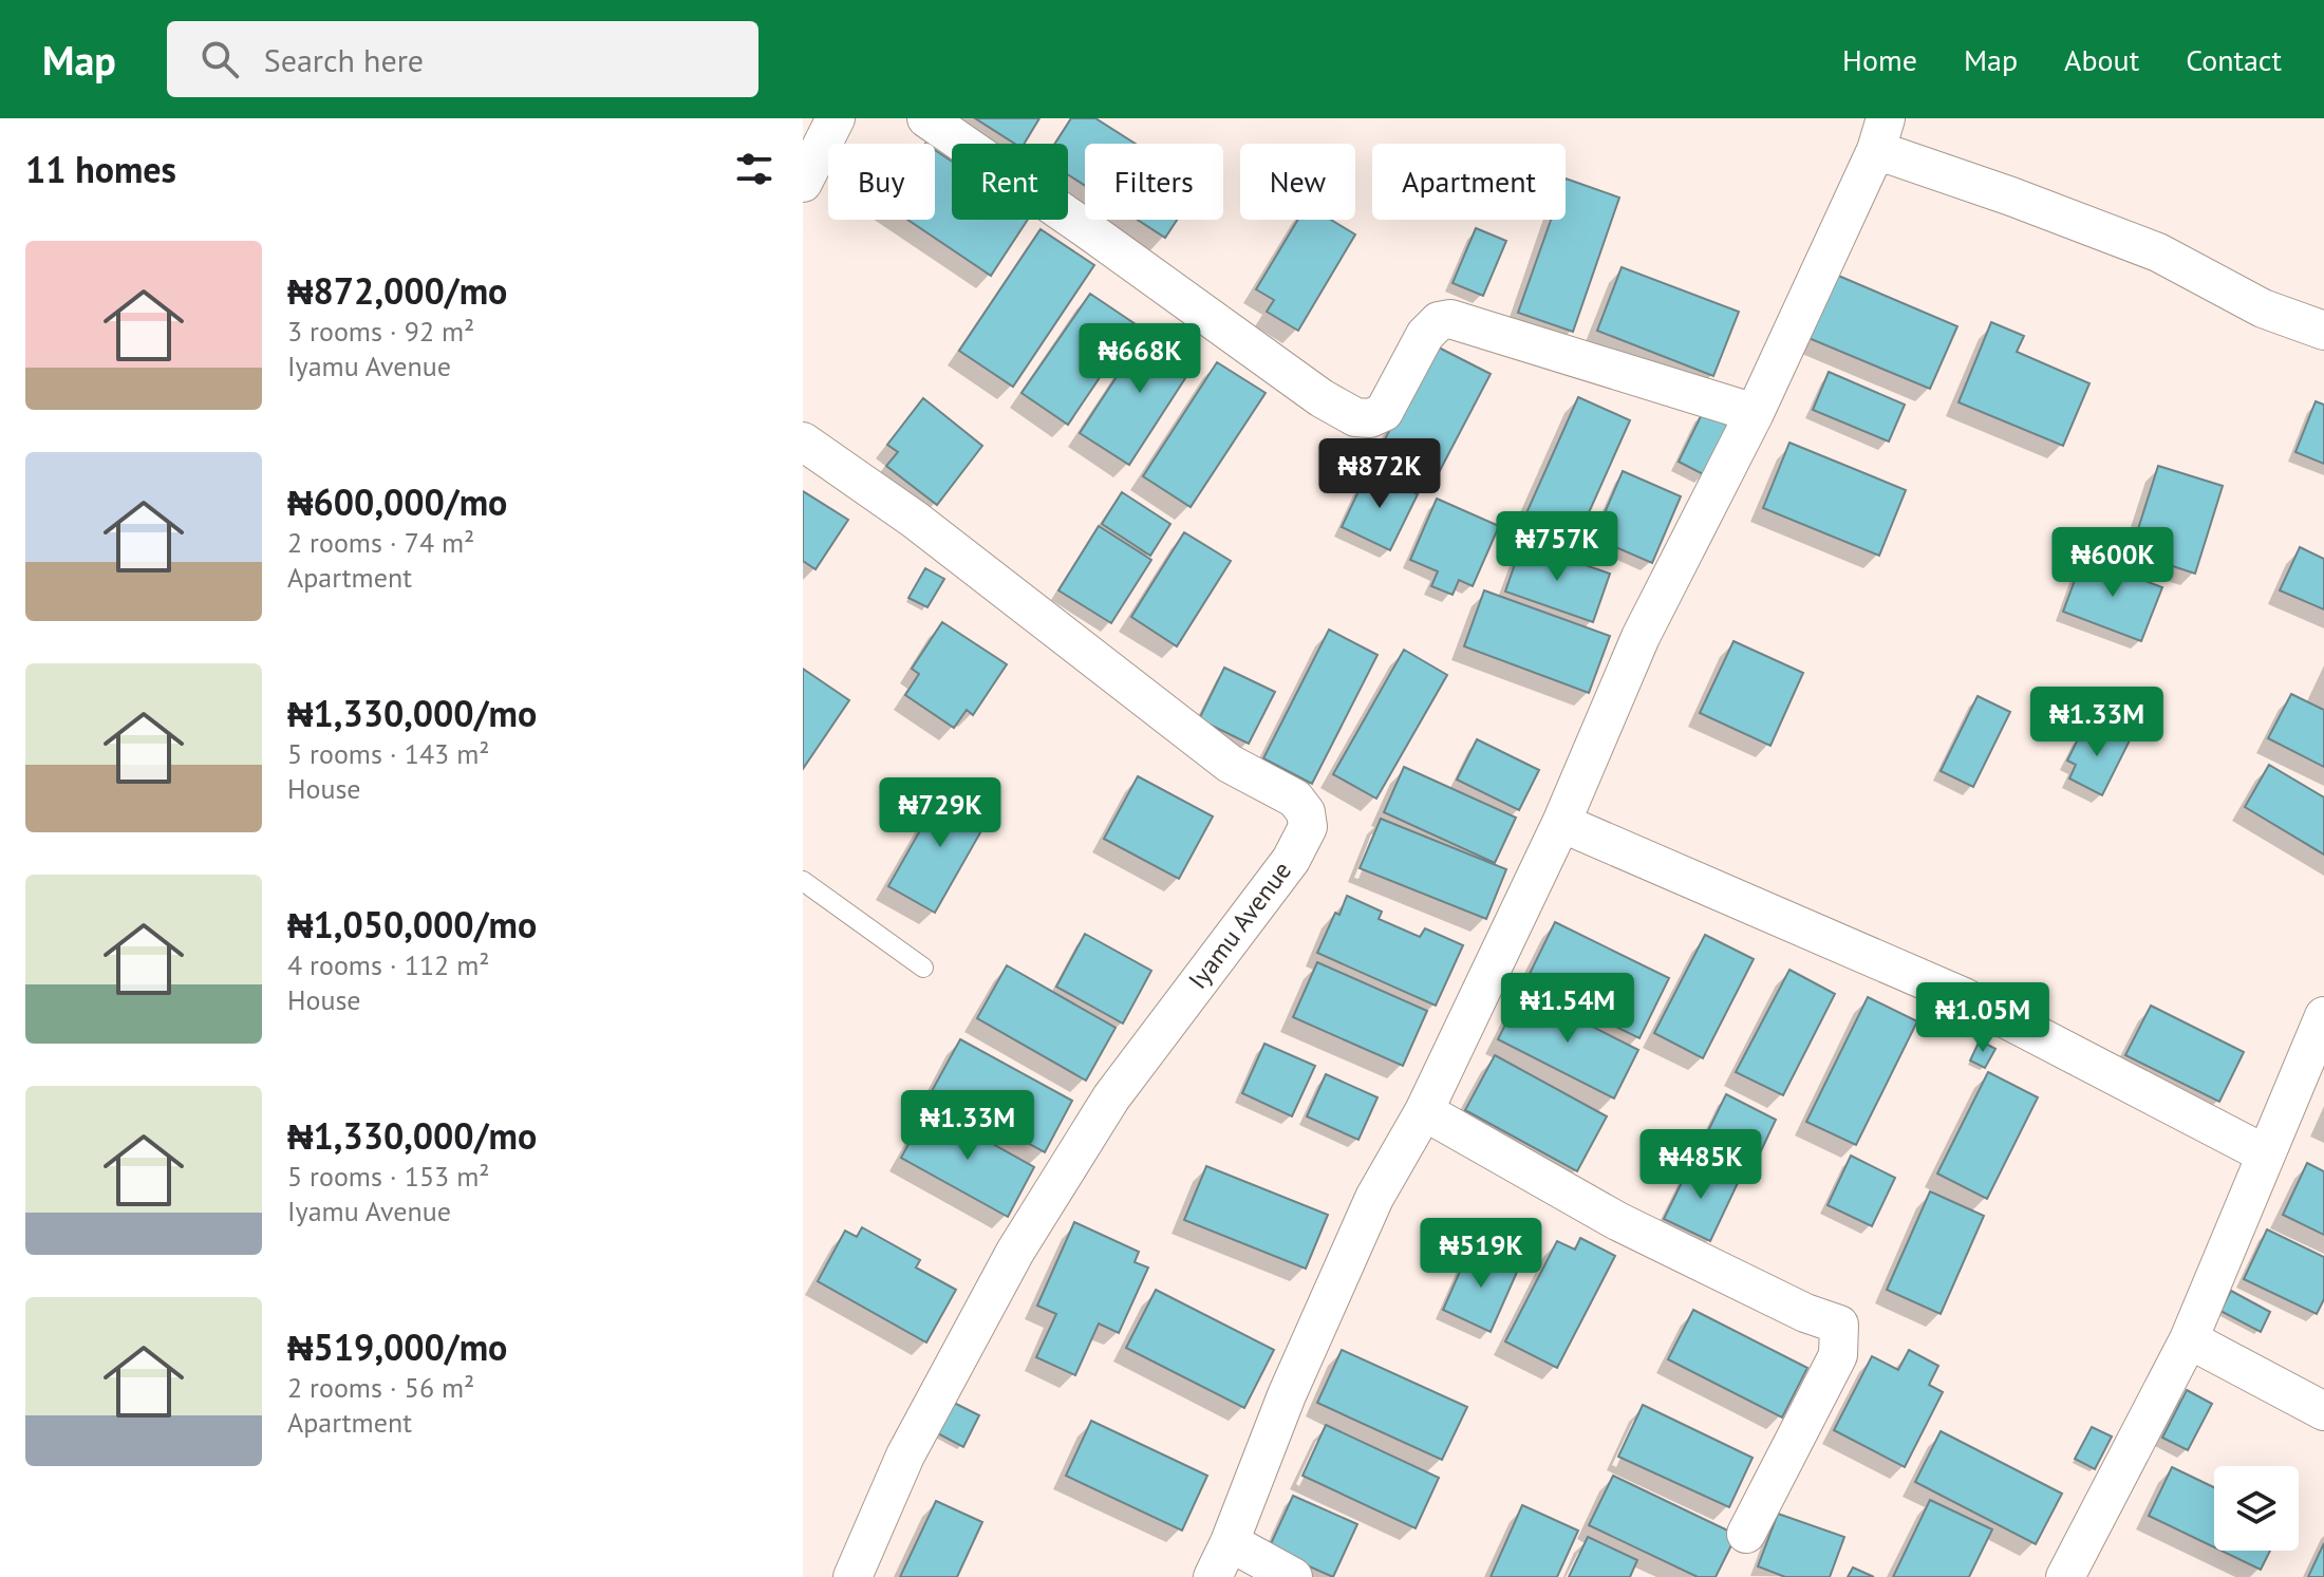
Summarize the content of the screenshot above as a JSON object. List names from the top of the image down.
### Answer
{
  "streets": {
    "street": ["Iyamu Avenue"]
  },
  "page": {
    "header": "Map",
    "search": "Search here",
    "nav": [
      "Home",
      "Map",
      "About",
      "Contact"
    ],
    "heading": "11 homes",
    "chip": [
      "Buy",
      "Rent",
      "Filters",
      "New",
      "Apartment"
    ],
    "list": [
      {
        "name": "₦872,000/mo",
        "note": "3 rooms · 92 m² · Iyamu Avenue"
      },
      {
        "name": "₦600,000/mo",
        "note": "2 rooms · 74 m² · Apartment"
      },
      {
        "name": "₦1,330,000/mo",
        "note": "5 rooms · 143 m² · House"
      },
      {
        "name": "₦1,050,000/mo",
        "note": "4 rooms · 112 m² · House"
      },
      {
        "name": "₦1,330,000/mo",
        "note": "5 rooms · 153 m² · Iyamu Avenue"
      },
      {
        "name": "₦519,000/mo",
        "note": "2 rooms · 56 m² · Apartment"
      }
    ],
    "price": [
      "₦668K",
      "₦872K",
      "₦757K",
      "₦600K",
      "₦1.33M",
      "₦729K",
      "₦1.54M",
      "₦1.05M",
      "₦1.33M",
      "₦485K",
      "₦519K"
    ]
  }
}
